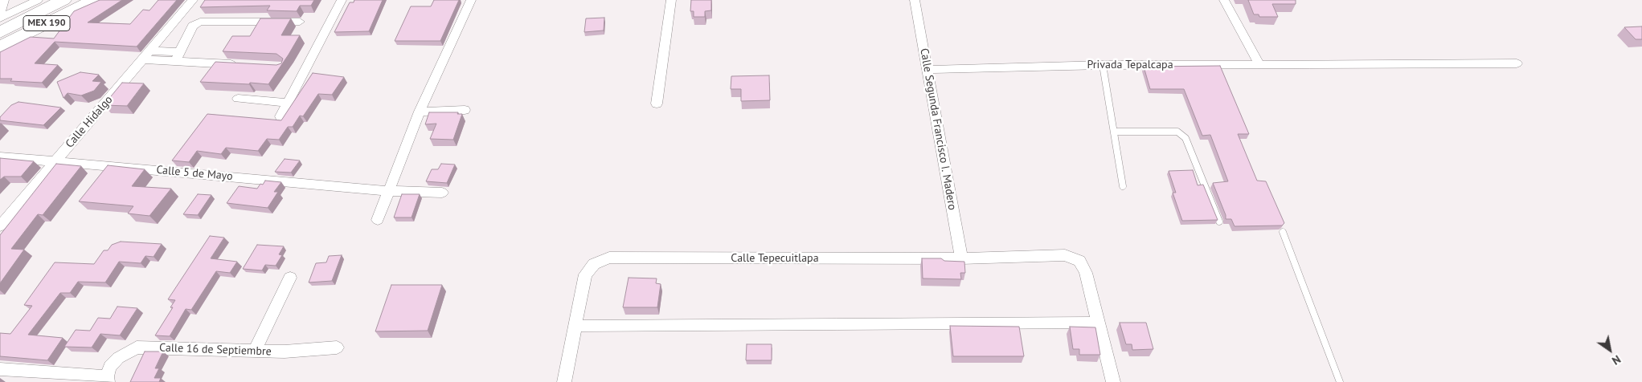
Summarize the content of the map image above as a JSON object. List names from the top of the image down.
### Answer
{
  "streets": {
    "main road": ["MEX 190"],
    "street": [
      "Privada Tepalcapa",
      "Calle Hidalgo",
      "Calle Segunda Francisco I. Madero",
      "Calle 5 de Mayo",
      "Calle Tepecuitlapa",
      "Calle 16 de Septiembre"
    ]
  },
  "crossings": [
    ["Privada Tepalcapa", "Calle Segunda Francisco I. Madero"],
    ["Calle Hidalgo", "Calle 5 de Mayo"],
    ["Calle Segunda Francisco I. Madero", "Calle Tepecuitlapa"]
  ],
  "north": "bottom right"
}
